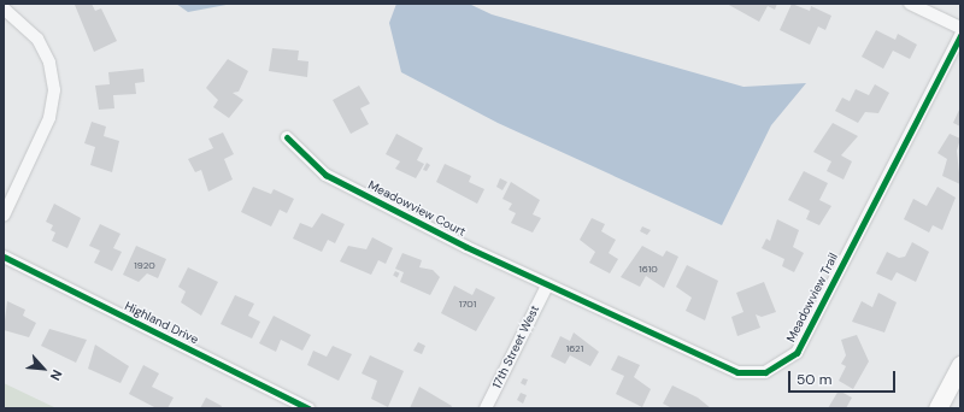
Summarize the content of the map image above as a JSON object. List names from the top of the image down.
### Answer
{
  "streets": {
    "street": [
      "Meadowview Court",
      "Meadowview Trail",
      "Highland Drive",
      "17th Street West"
    ]
  },
  "crossings": [
    ["Meadowview Court", "Meadowview Trail"],
    ["Meadowview Court", "17th Street West"],
    ["Meadowview Trail", "17th Street West"]
  ],
  "house_numbers": [
    "1920",
    "1610",
    "1701",
    "1621"
  ],
  "scale_bar": "50 m",
  "north": "bottom right"
}
